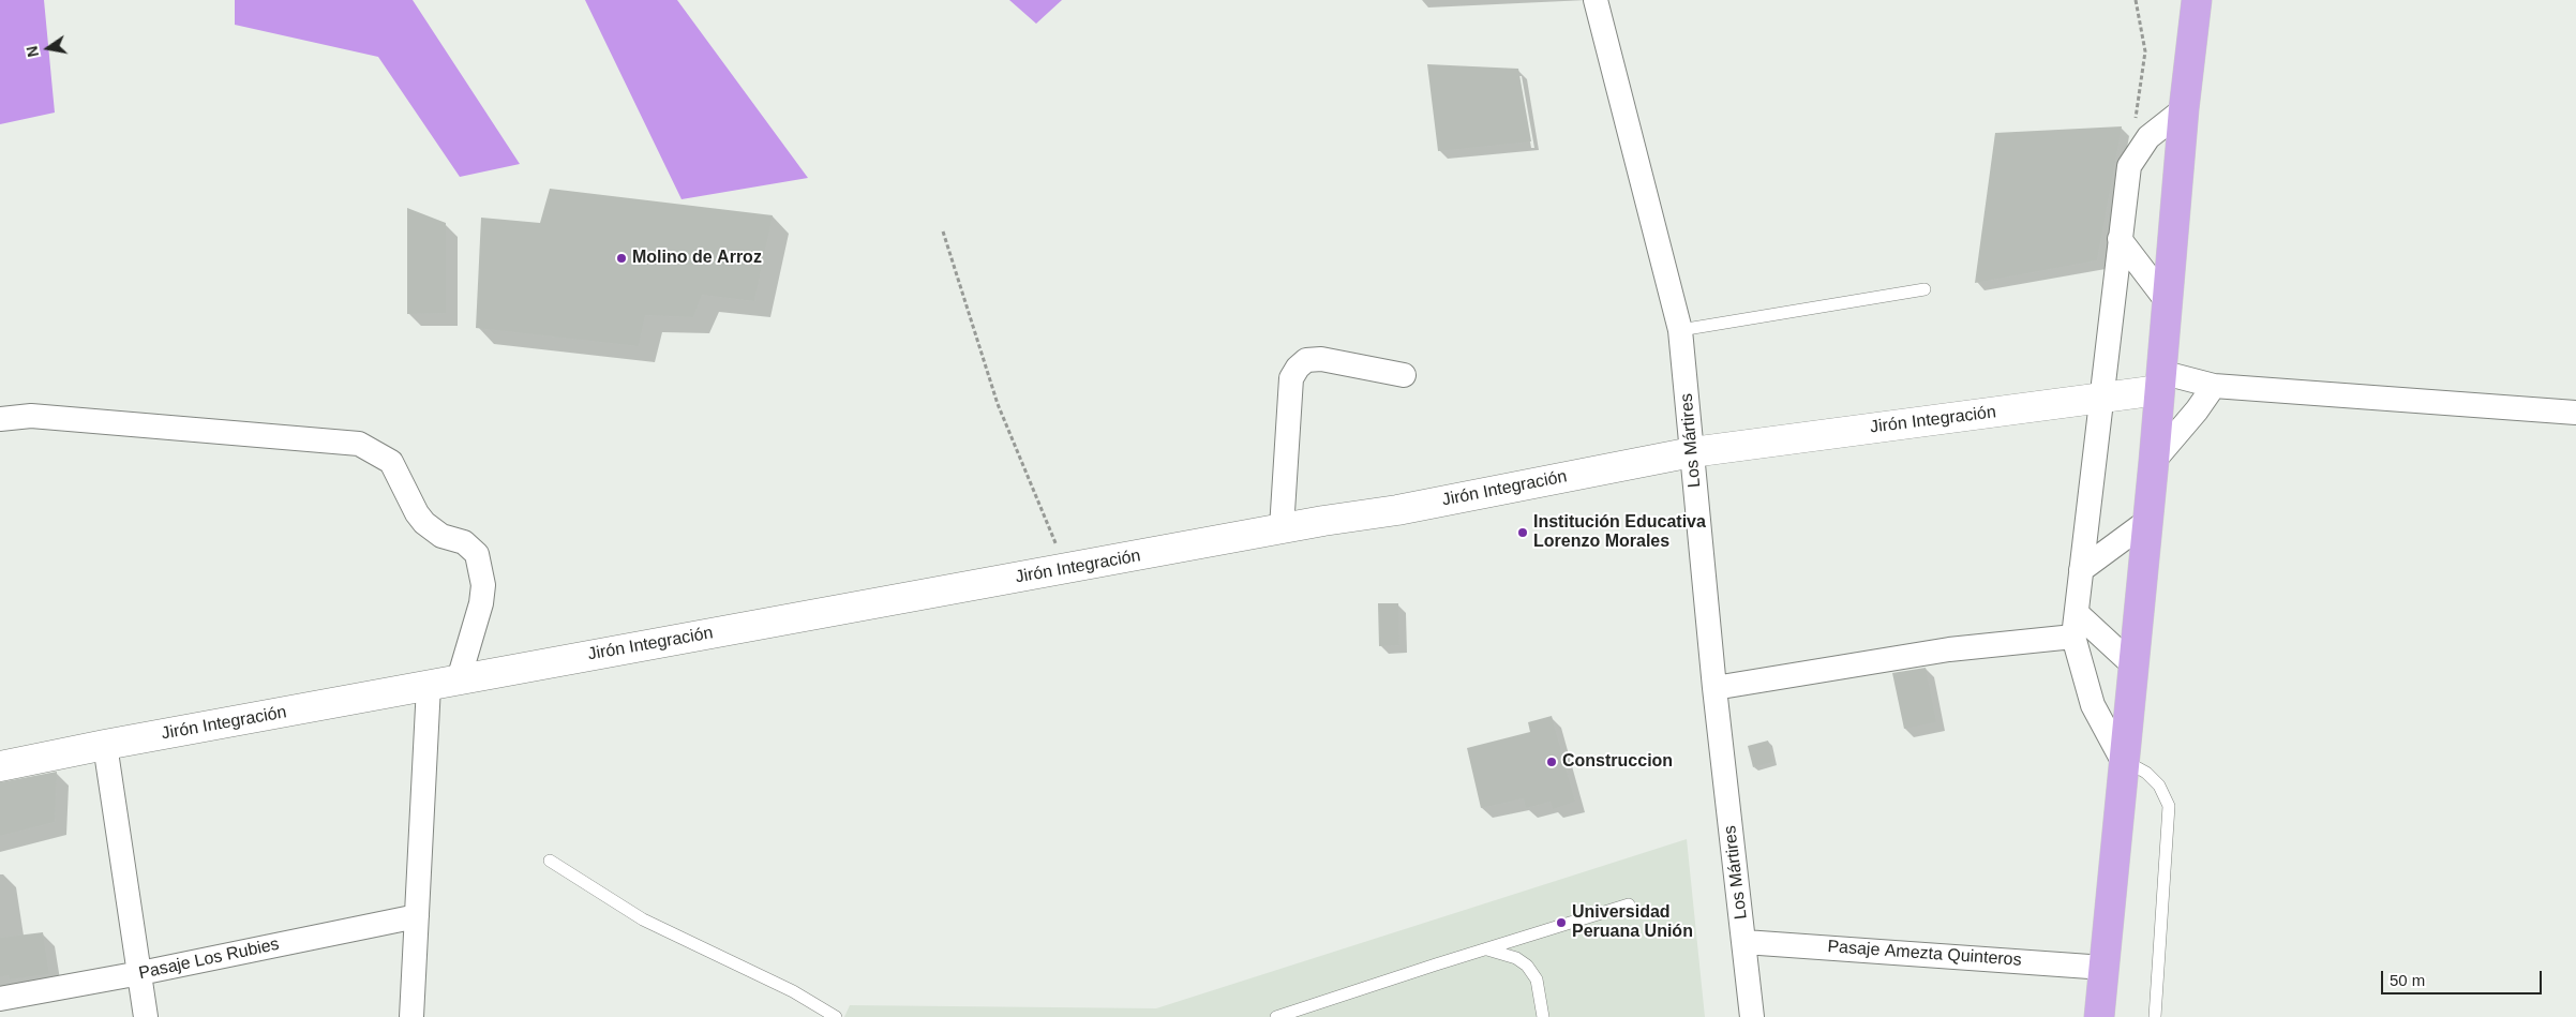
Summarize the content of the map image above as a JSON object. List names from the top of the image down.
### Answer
{
  "streets": {
    "street": [
      "Jirón Integración",
      "Los Mártires",
      "Pasaje Amezta Quinteros",
      "Pasaje Los Rubies"
    ]
  },
  "crossings": [
    ["Jirón Integración", "Los Mártires"],
    ["Los Mártires", "Pasaje Amezta Quinteros"]
  ],
  "places": [
    "Molino de Arroz",
    "Institución Educativa Lorenzo Morales",
    "Construccion",
    "Universidad Peruana Unión"
  ],
  "scale_bar": "50 m",
  "north": "left"
}
